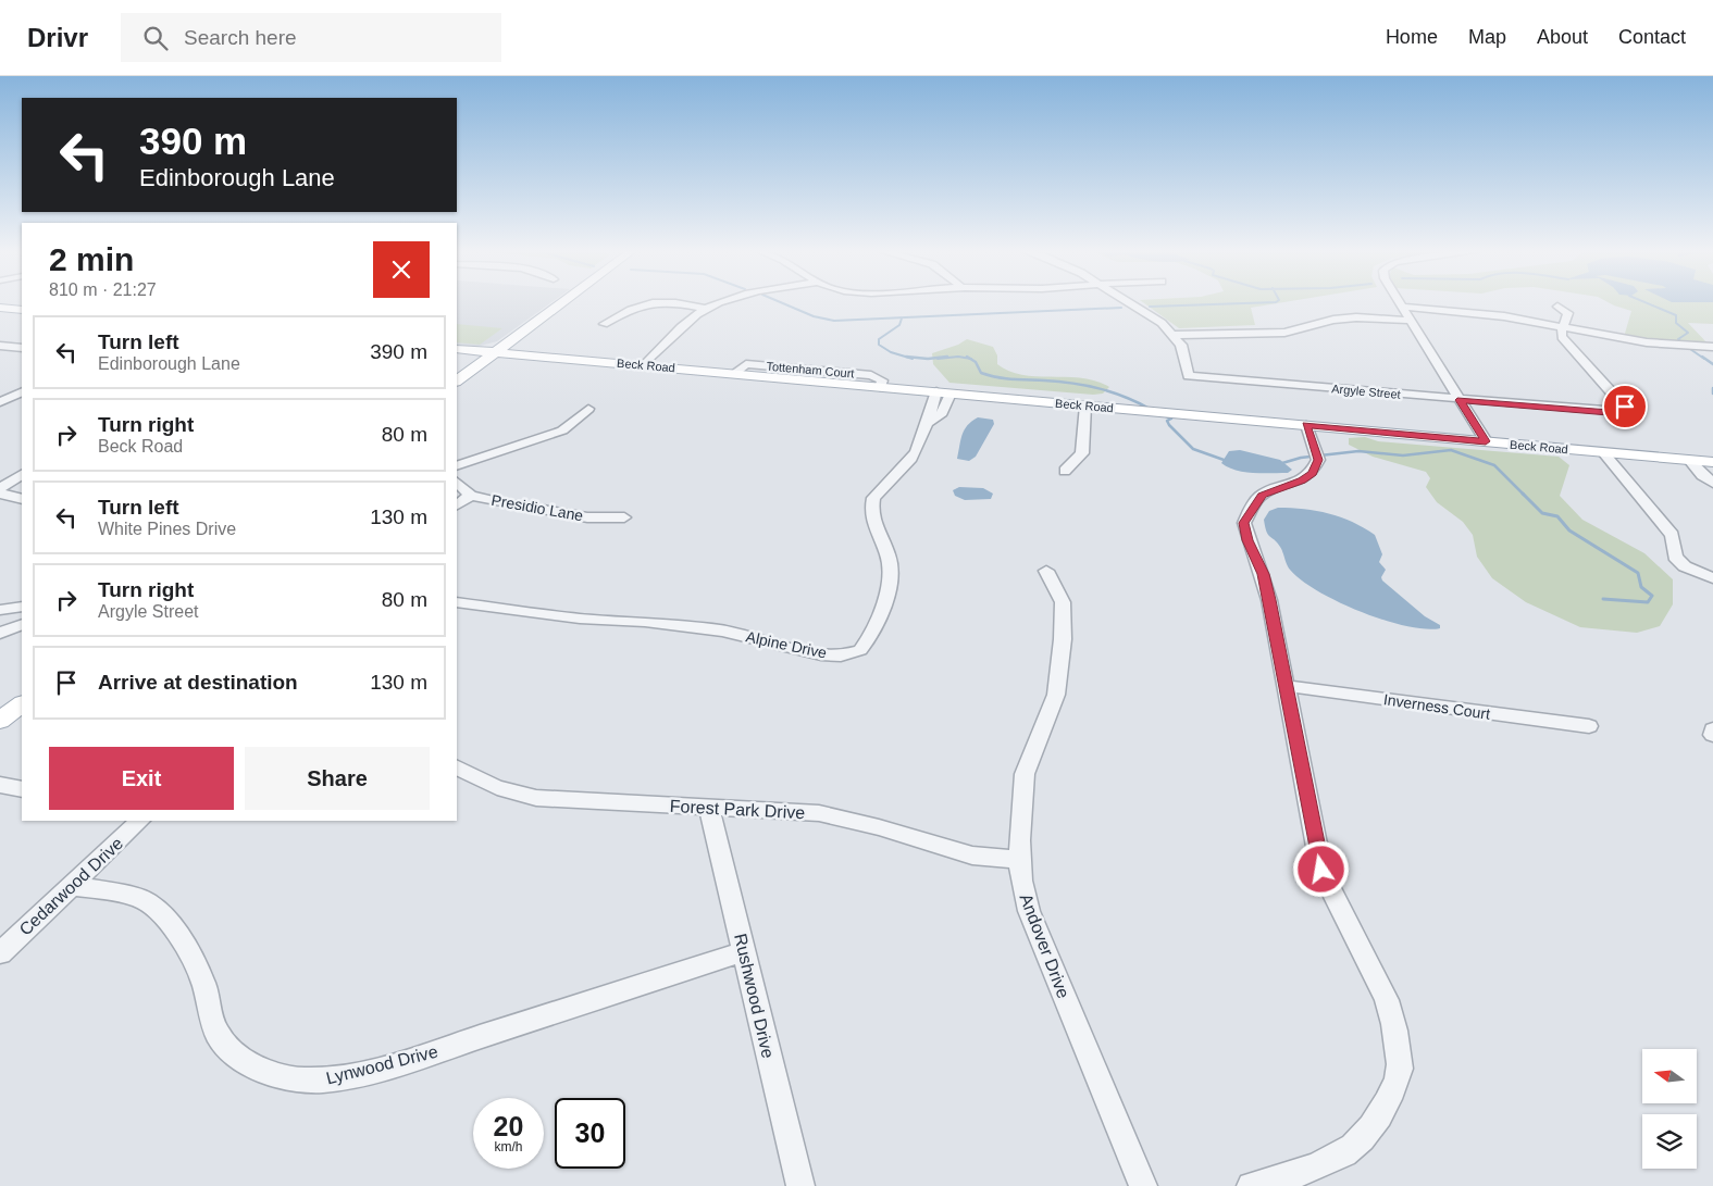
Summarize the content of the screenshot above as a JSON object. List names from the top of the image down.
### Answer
{
  "streets": {
    "main road": ["Beck Road"],
    "street": [
      "Argyle Street",
      "Presidio Lane",
      "Alpine Drive",
      "Inverness Court",
      "Forest Park Drive",
      "Cedarwood Drive",
      "Andover Drive",
      "Rushwood Drive",
      "Lynwood Drive"
    ]
  },
  "crossings": [
    ["Beck Road", "Alpine Drive"],
    ["Forest Park Drive", "Andover Drive"],
    ["Forest Park Drive", "Rushwood Drive"],
    ["Cedarwood Drive", "Lynwood Drive"],
    ["Rushwood Drive", "Lynwood Drive"]
  ],
  "north": "left",
  "page": {
    "header": "Drivr",
    "search": "Search here",
    "nav": [
      "Home",
      "Map",
      "About",
      "Contact"
    ],
    "turn": ["390 m", "Edinborough Lane"],
    "heading": ["2 min", "810 m · 21:27"],
    "list": [
      {
        "name": "Turn left",
        "note": "Edinborough Lane",
        "value": "390 m"
      },
      {
        "name": "Turn right",
        "note": "Beck Road",
        "value": "80 m"
      },
      {
        "name": "Turn left",
        "note": "White Pines Drive",
        "value": "130 m"
      },
      {
        "name": "Turn right",
        "note": "Argyle Street",
        "value": "80 m"
      },
      {
        "name": "Arrive at destination",
        "value": "130 m"
      }
    ],
    "buttons": ["Exit", "Share"],
    "speed": "20 km/h",
    "limit": "30"
  }
}
